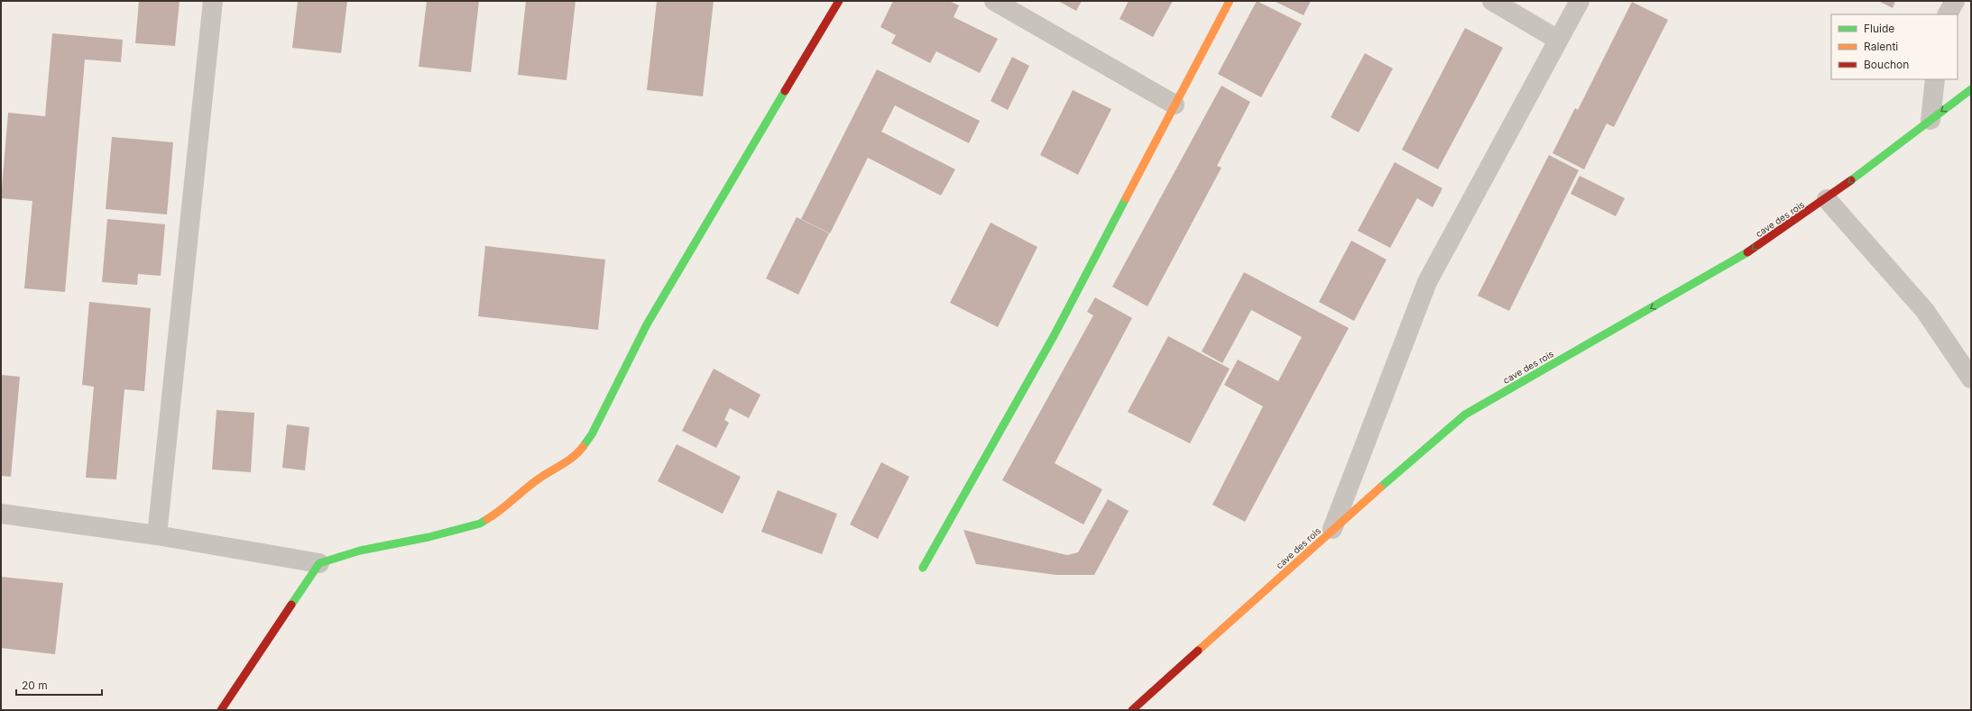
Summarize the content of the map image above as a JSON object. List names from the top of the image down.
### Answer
{
  "streets": {
    "street": ["cave des rois"]
  },
  "one_way": ["cave des rois"],
  "legend": ["Fluide", "Ralenti", "Bouchon"],
  "scale_bar": "20 m"
}
